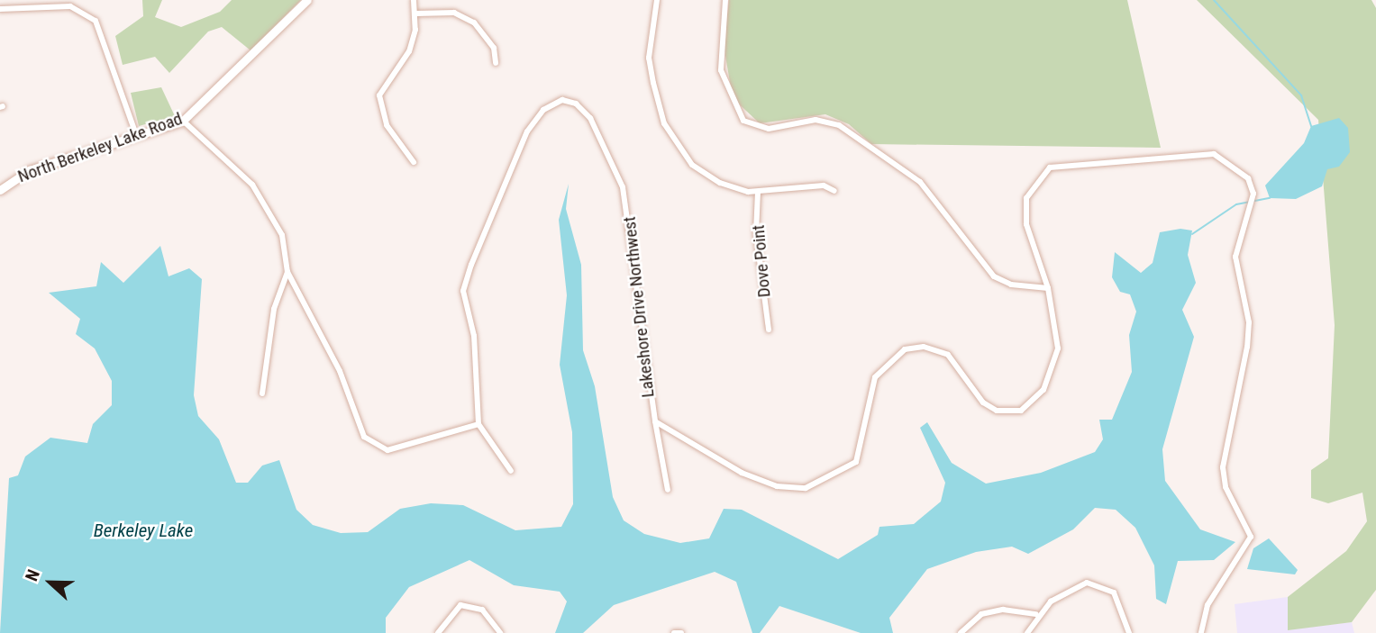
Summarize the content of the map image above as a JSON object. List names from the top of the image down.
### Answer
{
  "streets": {
    "street": ["North Berkeley Lake Road", "Dove Point", "Lakeshore Drive Northwest"]
  },
  "water": ["Berkeley Lake"],
  "north": "left"
}
